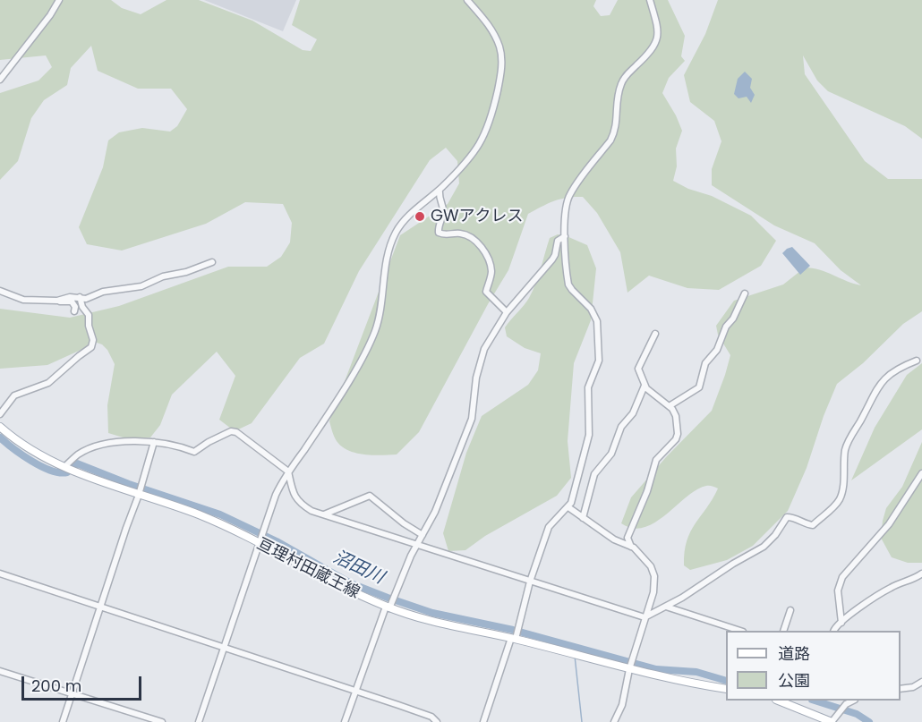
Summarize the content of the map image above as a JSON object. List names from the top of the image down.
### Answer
{
  "streets": {
    "main road": ["亘理村田蔵王線"]
  },
  "water": ["沼田川"],
  "places": ["GWアクレス"],
  "legend": ["道路", "公園"],
  "scale_bar": "200 m"
}
